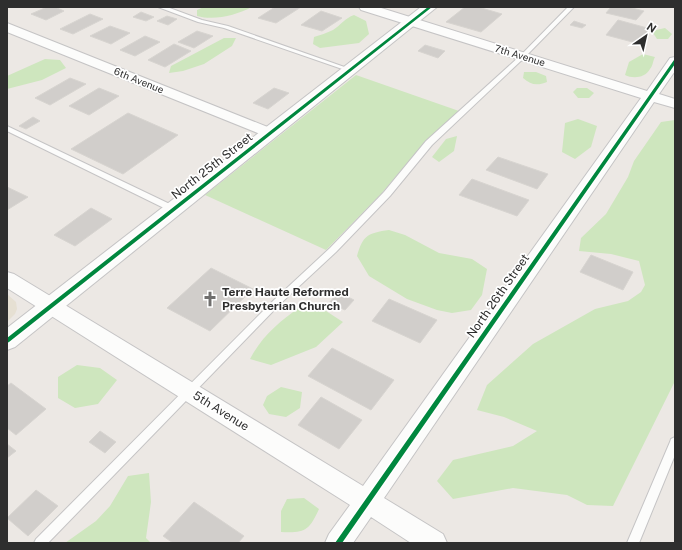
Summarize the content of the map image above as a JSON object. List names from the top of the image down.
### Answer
{
  "streets": {
    "street": [
      "7th Avenue",
      "6th Avenue",
      "North 25th Street",
      "North 26th Street",
      "5th Avenue"
    ]
  },
  "crossings": [
    ["7th Avenue", "North 25th Street"],
    ["7th Avenue", "North 26th Street"],
    ["6th Avenue", "North 25th Street"],
    ["North 25th Street", "5th Avenue"],
    ["North 26th Street", "5th Avenue"]
  ],
  "places": {
    "church": ["Terre Haute Reformed Presbyterian Church"]
  },
  "north": "top right"
}
